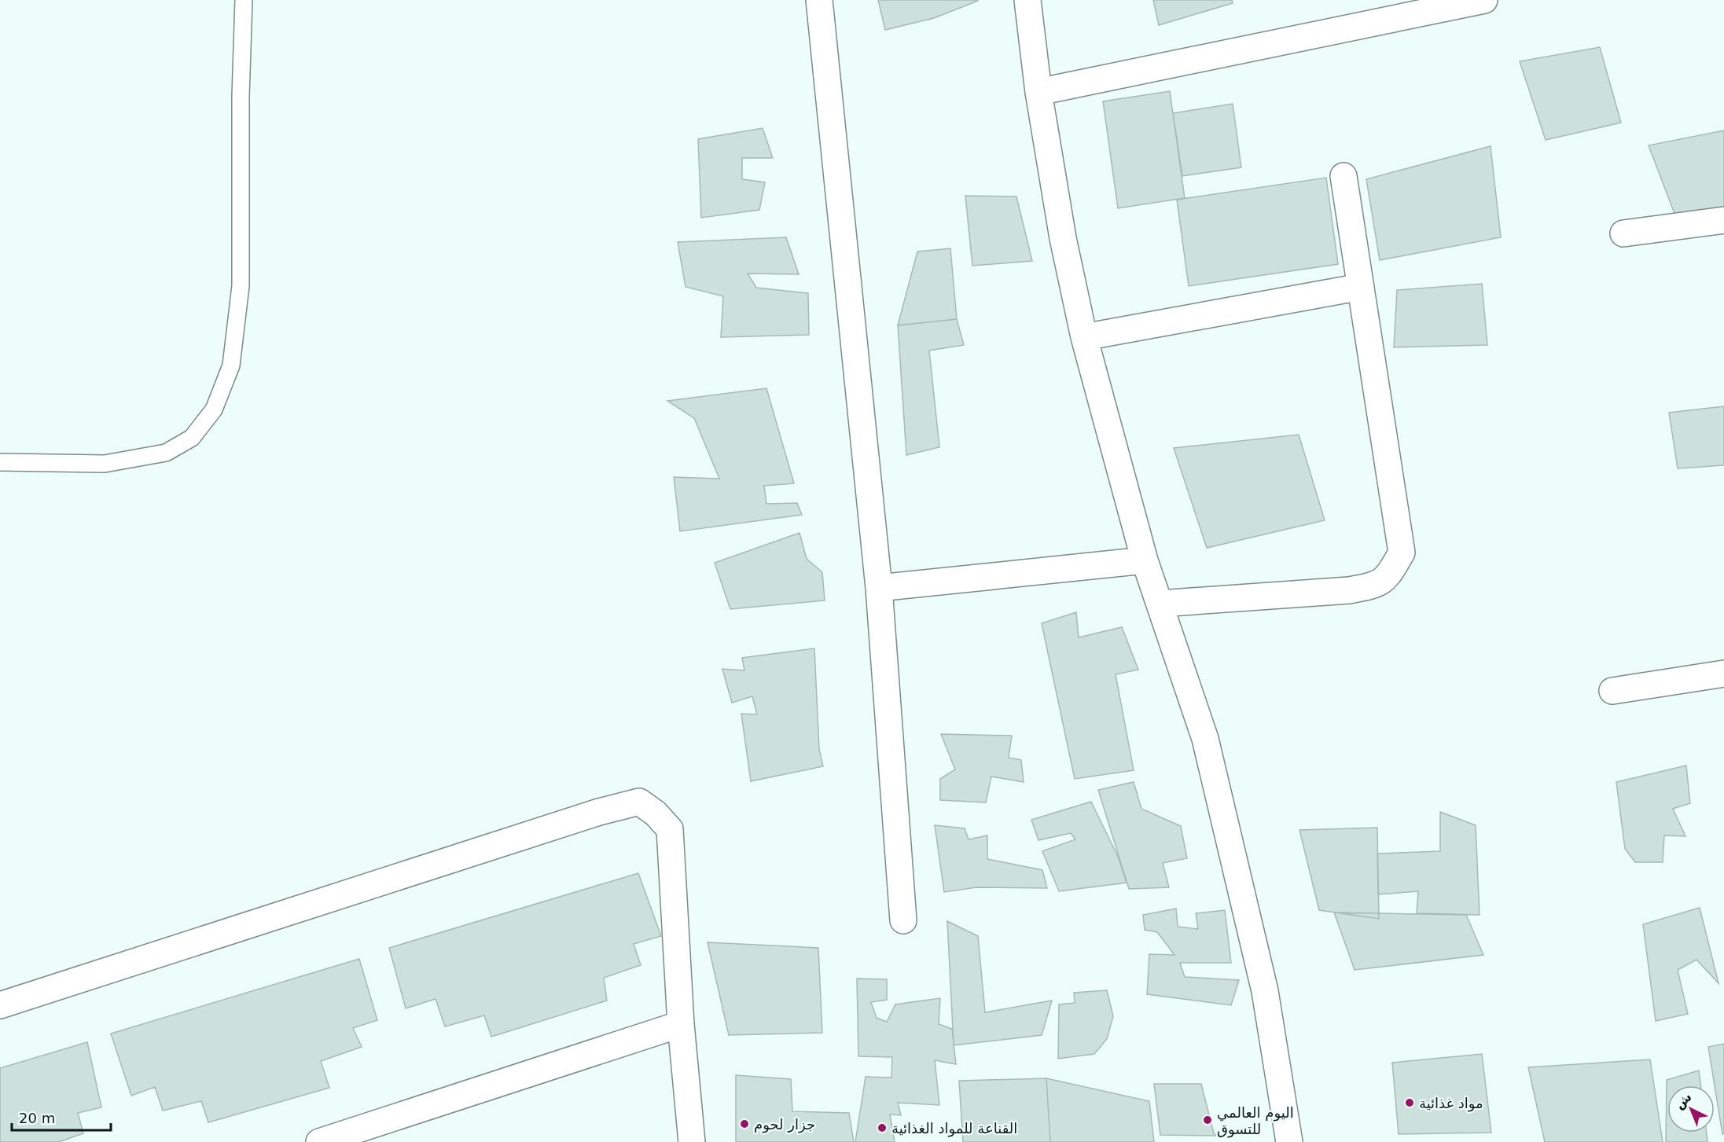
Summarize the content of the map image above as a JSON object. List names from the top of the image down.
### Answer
{
  "places": [
    "مواد غذائية",
    "اليوم العالمي للتسوق",
    "جزار لحوم",
    "القناعة للمواد الغذائية"
  ],
  "scale_bar": "20 m",
  "north": "top left"
}
